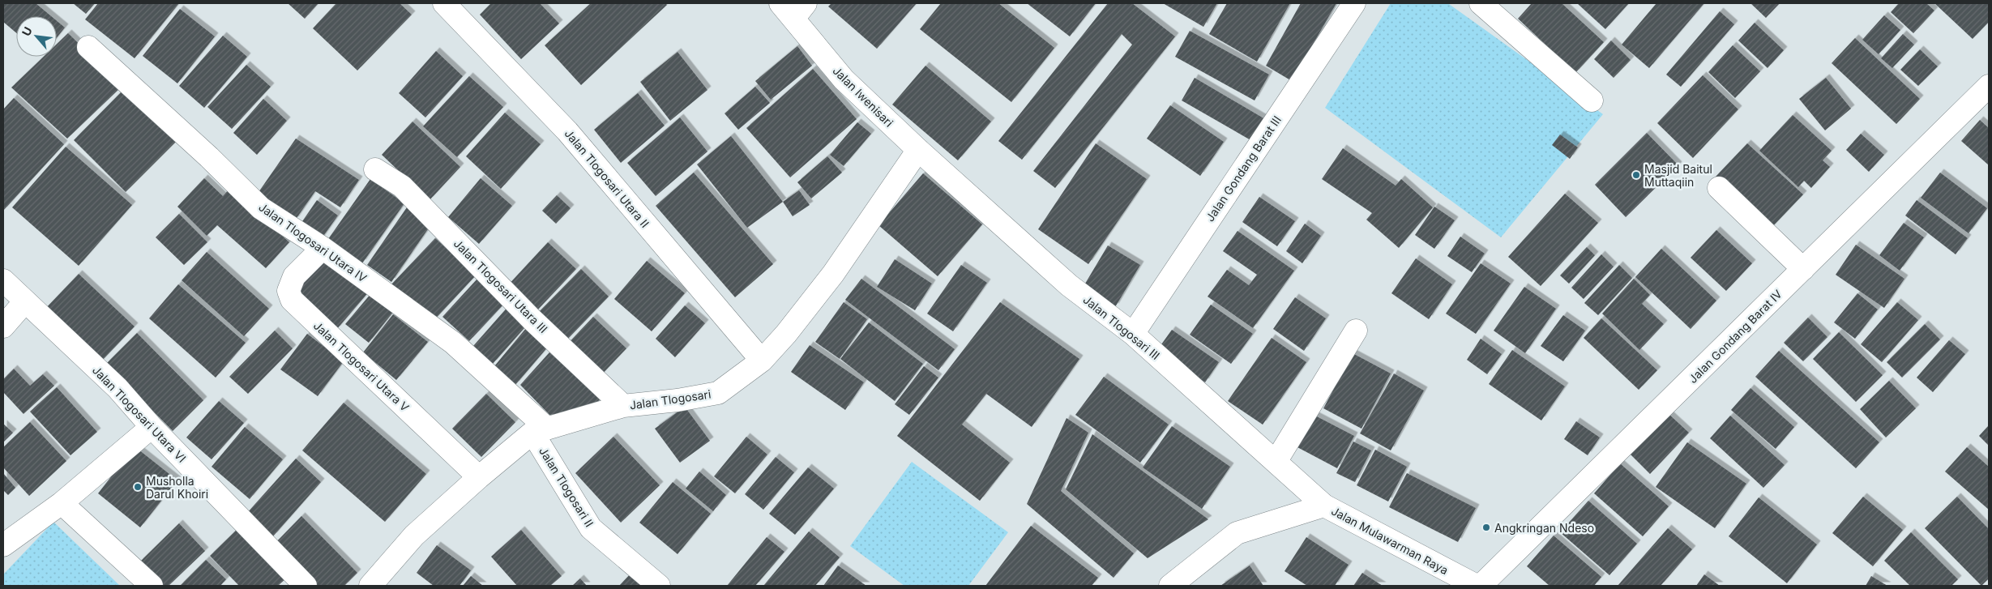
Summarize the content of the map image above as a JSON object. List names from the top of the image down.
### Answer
{
  "streets": {
    "street": [
      "Jalan Iwenisari",
      "Jalan Gondang Barat III",
      "Jalan Tlogosari Utara II",
      "Jalan Tlogosari Utara IV",
      "Jalan Tlogosari Utara III",
      "Jalan Tlogosari III",
      "Jalan Gondang Barat IV",
      "Jalan Tlogosari Utara V",
      "Jalan Tlogosari",
      "Jalan Tlogosari Utara VI",
      "Jalan Tlogosari II",
      "Jalan Mulawarman Raya"
    ]
  },
  "crossings": [
    ["Jalan Iwenisari", "Jalan Tlogosari III"],
    ["Jalan Iwenisari", "Jalan Tlogosari"],
    ["Jalan Gondang Barat III", "Jalan Tlogosari III"],
    ["Jalan Tlogosari Utara II", "Jalan Tlogosari"],
    ["Jalan Tlogosari Utara IV", "Jalan Tlogosari Utara V"],
    ["Jalan Tlogosari Utara IV", "Jalan Tlogosari"],
    ["Jalan Tlogosari Utara IV", "Jalan Tlogosari II"],
    ["Jalan Tlogosari Utara III", "Jalan Tlogosari"],
    ["Jalan Tlogosari III", "Jalan Tlogosari"],
    ["Jalan Tlogosari III", "Jalan Mulawarman Raya"],
    ["Jalan Tlogosari Utara V", "Jalan Tlogosari"],
    ["Jalan Tlogosari", "Jalan Tlogosari II"]
  ],
  "places": ["Masjid Baitul Muttaqiin", "Musholla Darul Khoiri", "Angkringan Ndeso"],
  "north": "top left"
}
